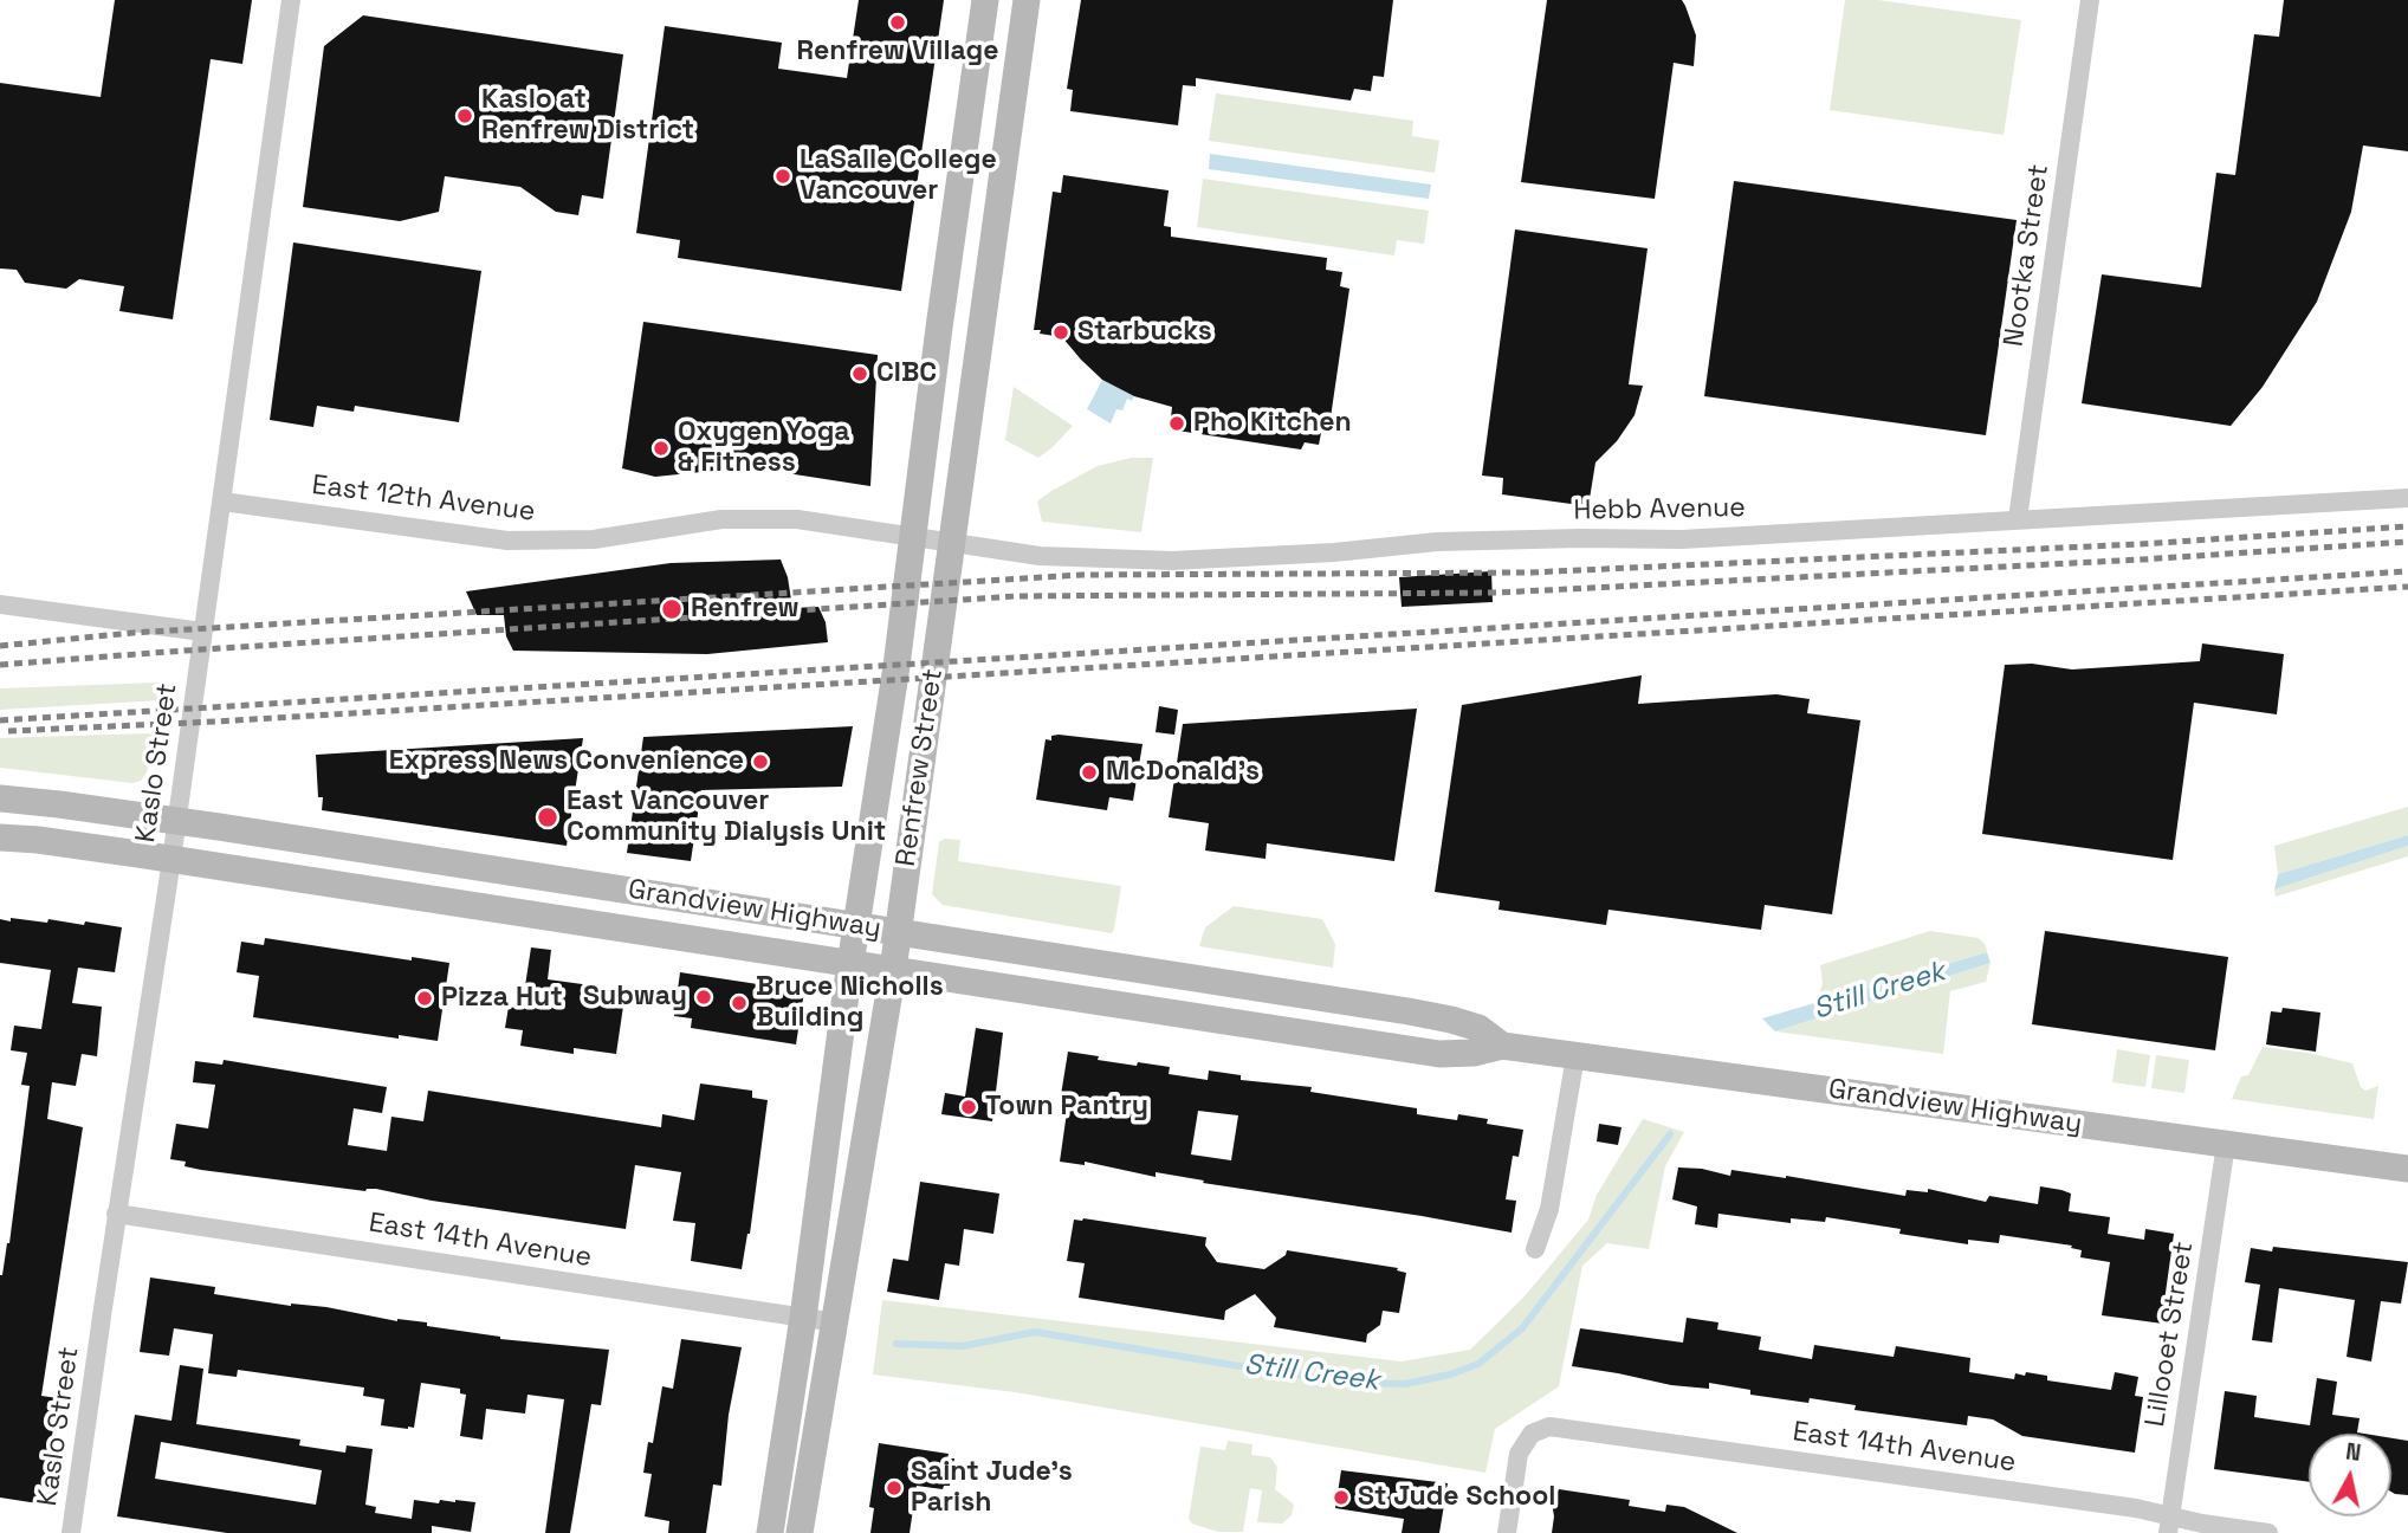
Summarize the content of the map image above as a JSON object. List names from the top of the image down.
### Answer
{
  "streets": {
    "main road": ["Renfrew Street", "Grandview Highway"],
    "street": [
      "Nootka Street",
      "East 12th Avenue",
      "Hebb Avenue",
      "Kaslo Street",
      "East 14th Avenue",
      "Lillooet Street"
    ]
  },
  "crossings": [
    ["Nootka Street", "Hebb Avenue"],
    ["East 12th Avenue", "Hebb Avenue"],
    ["East 12th Avenue", "Kaslo Street"],
    ["East 12th Avenue", "Renfrew Street"],
    ["Hebb Avenue", "Renfrew Street"],
    ["Kaslo Street", "Grandview Highway"],
    ["Kaslo Street", "East 14th Avenue"],
    ["Renfrew Street", "Grandview Highway"],
    ["Renfrew Street", "East 14th Avenue"],
    ["Grandview Highway", "Lillooet Street"],
    ["East 14th Avenue", "Lillooet Street"]
  ],
  "water": ["Still Creek"],
  "places": [
    "Renfrew Village",
    "Kaslo at Renfrew District",
    "LaSalle College Vancouver",
    "Starbucks",
    "CIBC",
    "Pho Kitchen",
    "Oxygen Yoga & Fitness",
    "Renfrew",
    "Express News Convenience",
    "McDonald's",
    "East Vancouver Community Dialysis Unit",
    "Subway",
    "Pizza Hut",
    "Bruce Nicholls Building",
    "Town Pantry",
    "Saint Jude's Parish",
    "St Jude School"
  ],
  "north": "top"
}
